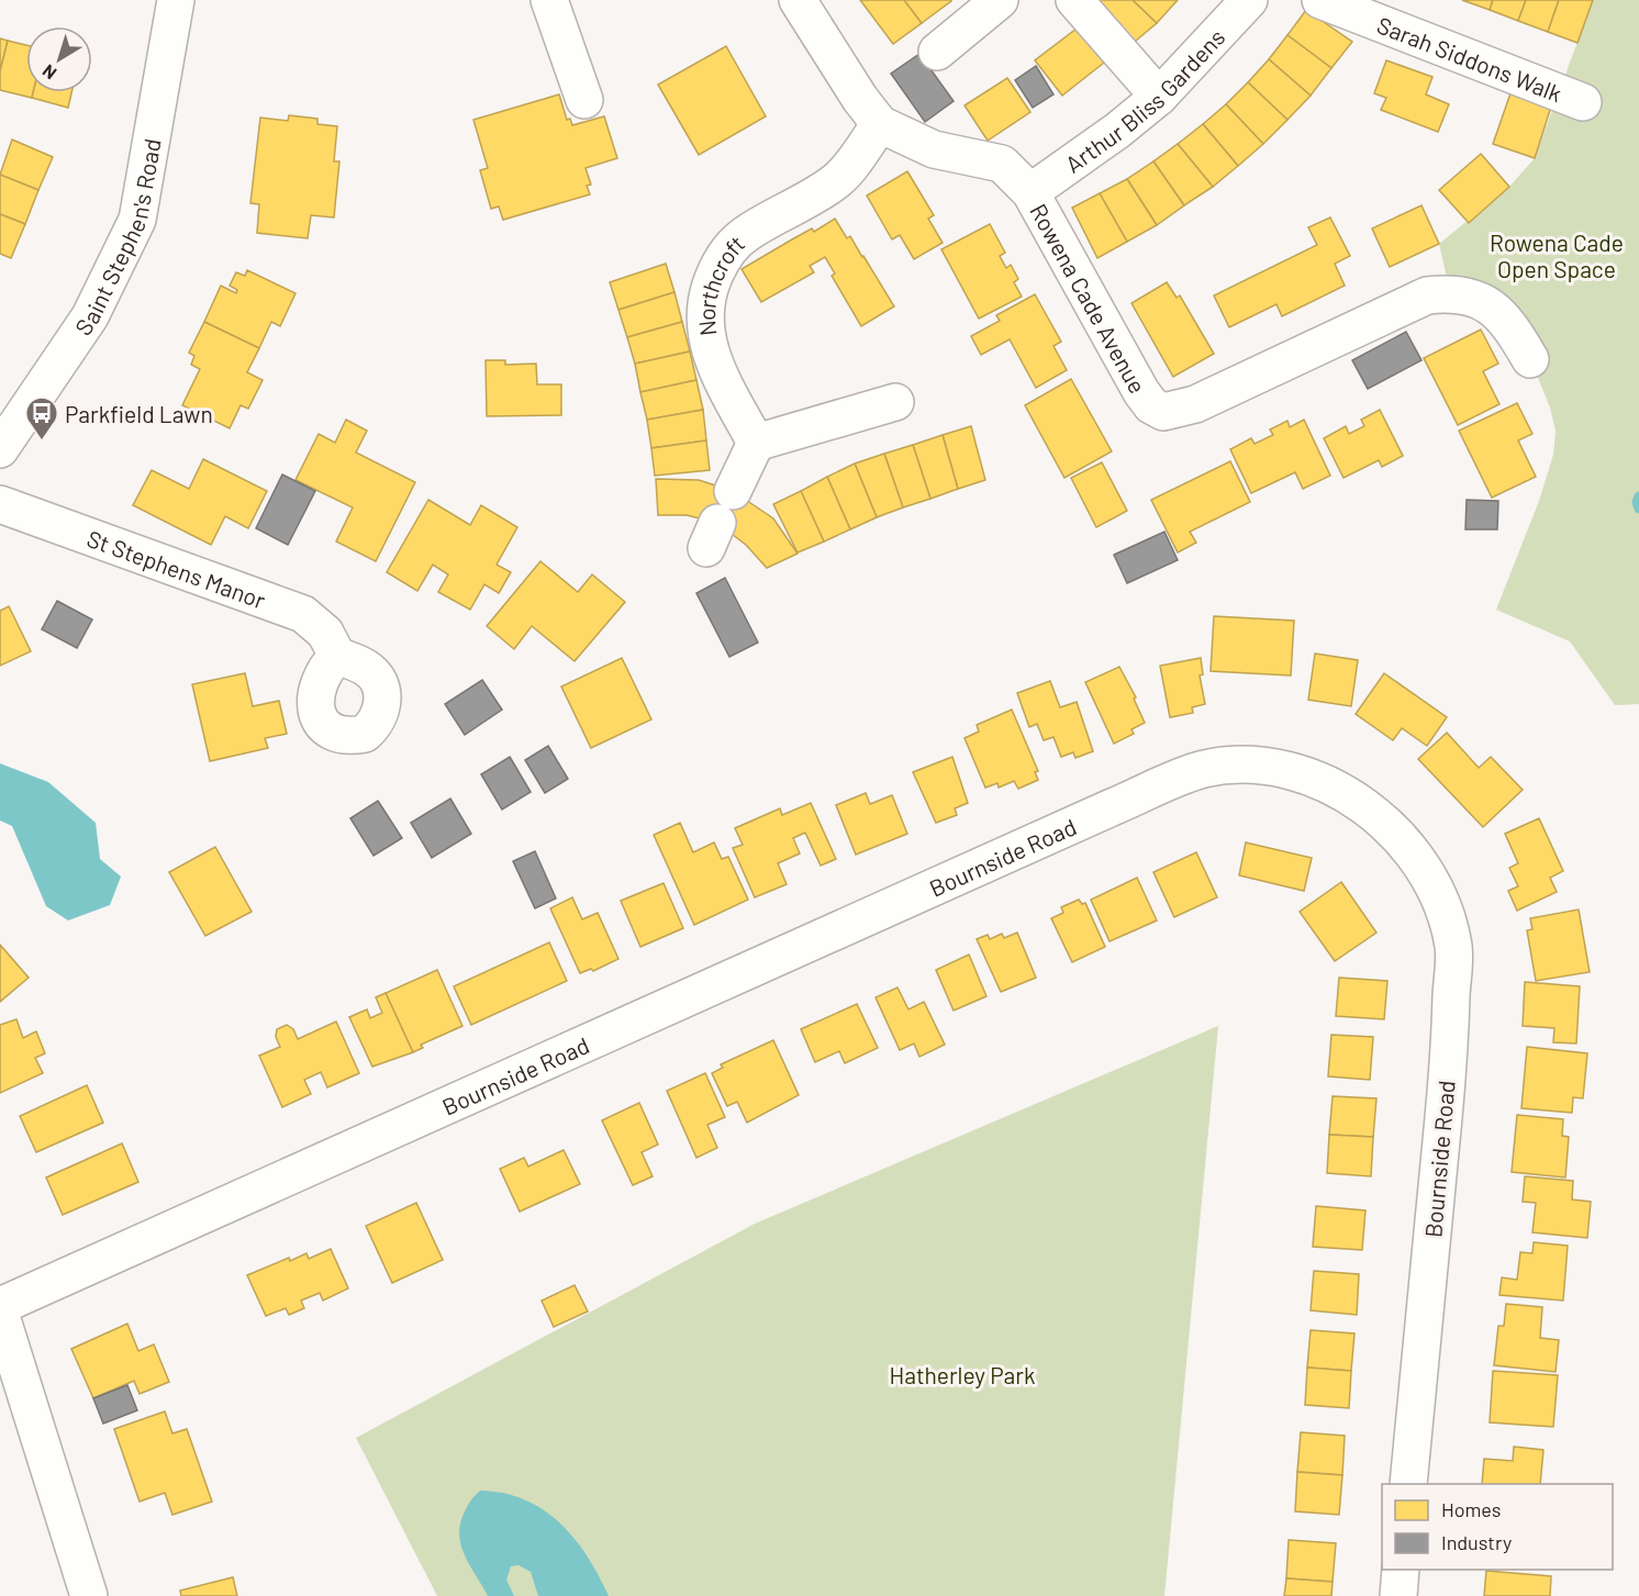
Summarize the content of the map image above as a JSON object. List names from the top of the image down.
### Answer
{
  "streets": {
    "street": [
      "Sarah Siddons Walk",
      "Arthur Bliss Gardens",
      "Saint Stephen's Road",
      "Northcroft",
      "Rowena Cade Avenue",
      "St Stephens Manor",
      "Bournside Road"
    ]
  },
  "crossings": [
    ["Arthur Bliss Gardens", "Rowena Cade Avenue"],
    ["Northcroft", "Rowena Cade Avenue"]
  ],
  "parks": ["Rowena Cade Open Space", "Hatherley Park"],
  "places": {
    "bus stop": ["Parkfield Lawn"]
  },
  "legend": ["Homes", "Industry"],
  "north": "bottom left"
}
